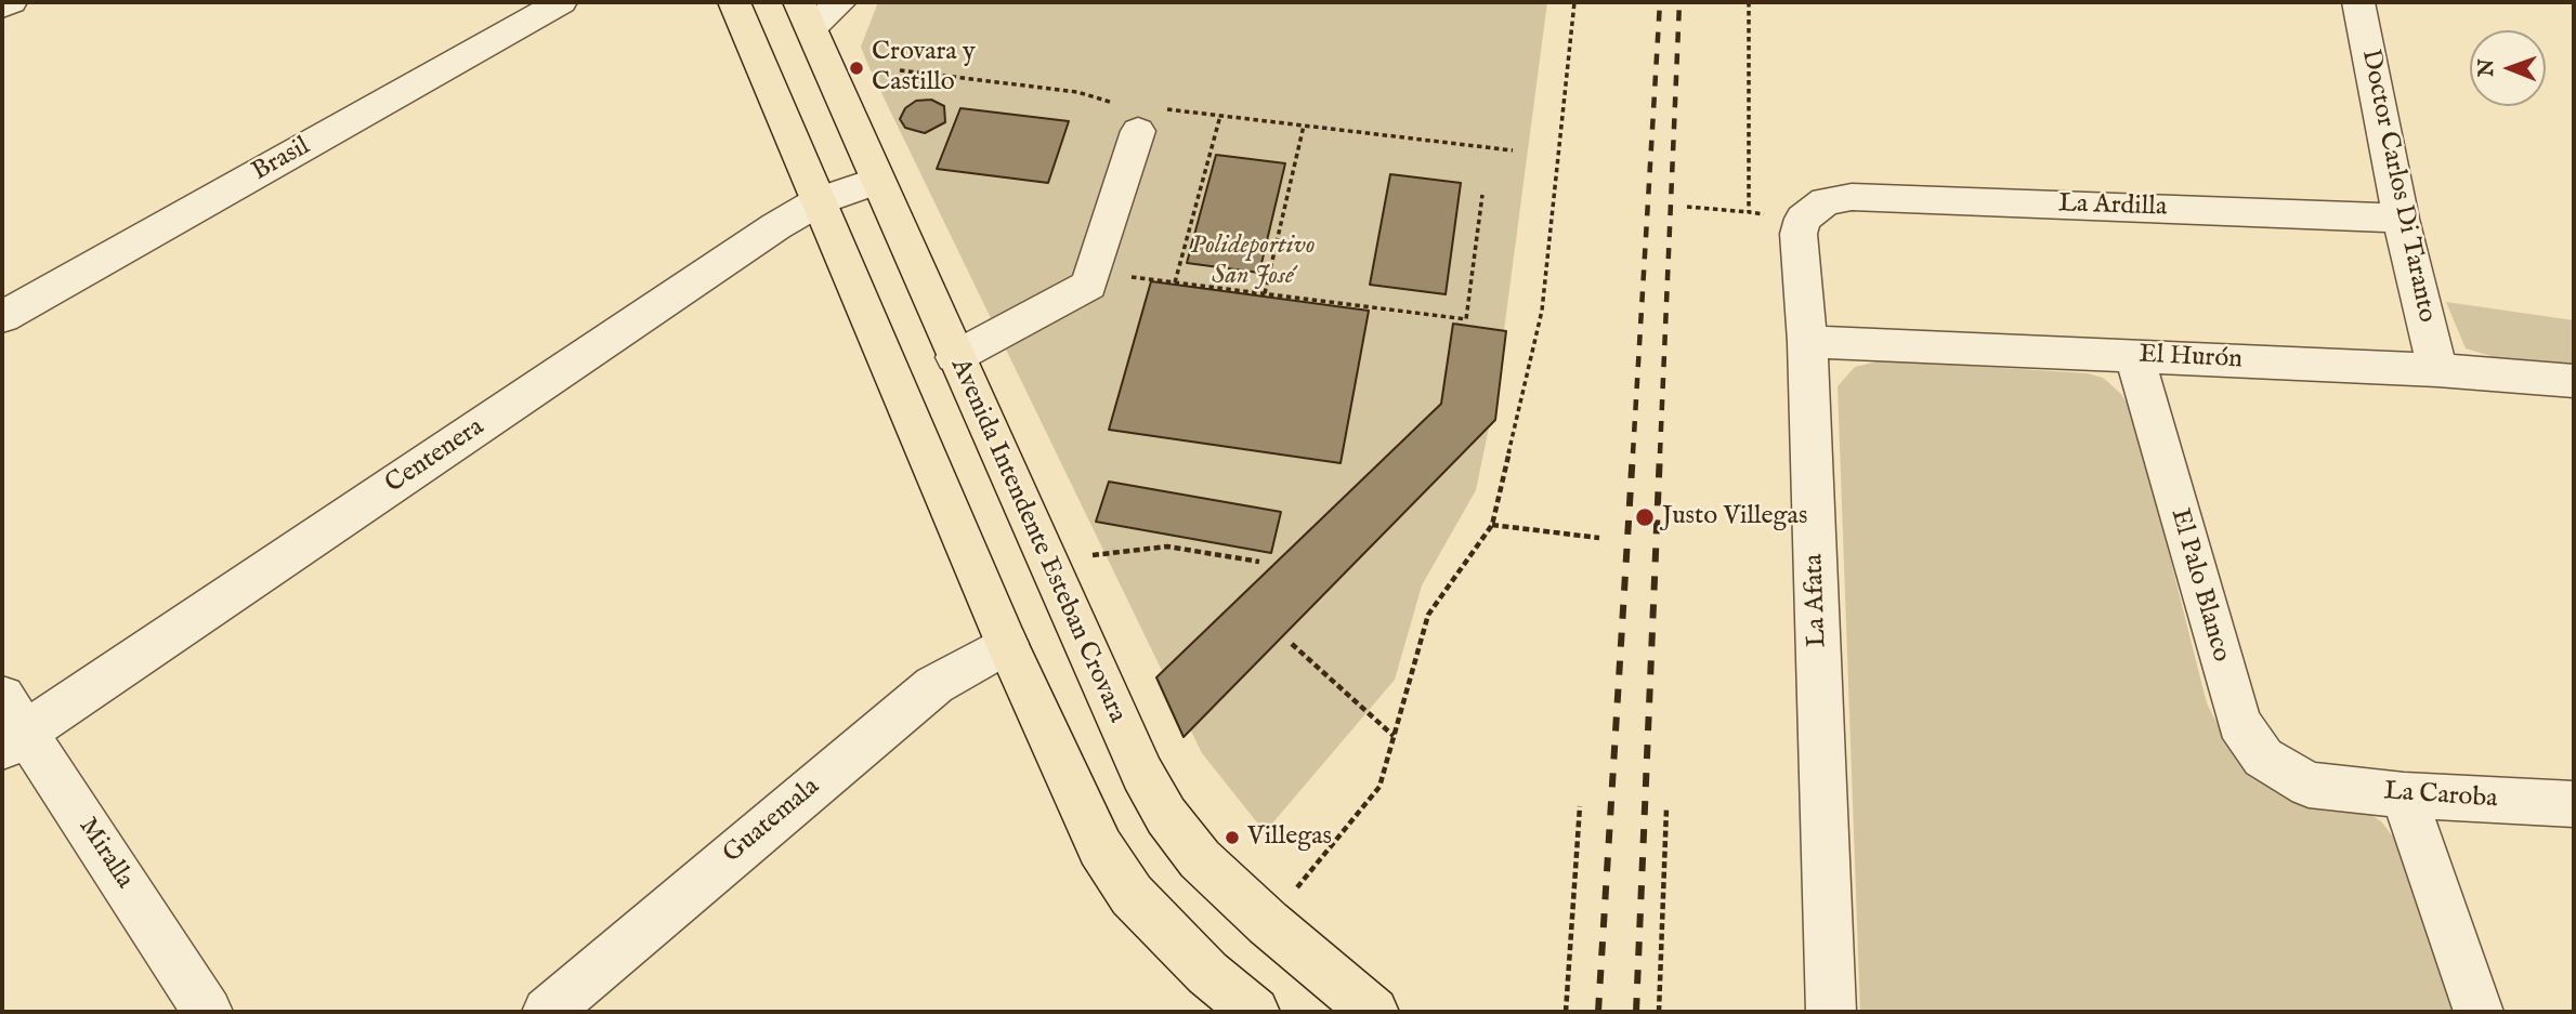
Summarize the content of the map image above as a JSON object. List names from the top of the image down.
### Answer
{
  "streets": {
    "main road": ["Avenida Intendente Esteban Crovara"],
    "street": [
      "Brasil",
      "Doctor Carlos Di Taranto",
      "La Ardilla",
      "El Hurón",
      "Centenera",
      "El Palo Blanco",
      "La Afata",
      "La Caroba",
      "Guatemala",
      "Miralla"
    ]
  },
  "crossings": [
    ["Doctor Carlos Di Taranto", "La Ardilla"],
    ["Doctor Carlos Di Taranto", "El Hurón"],
    ["La Ardilla", "La Afata"],
    ["El Hurón", "El Palo Blanco"],
    ["El Hurón", "La Afata"],
    ["Centenera", "Avenida Intendente Esteban Crovara"],
    ["Centenera", "Miralla"],
    ["El Palo Blanco", "La Caroba"]
  ],
  "parks": ["Polideportivo San José"],
  "places": ["Crovara y Castillo", "Justo Villegas", "Villegas"],
  "north": "left"
}
